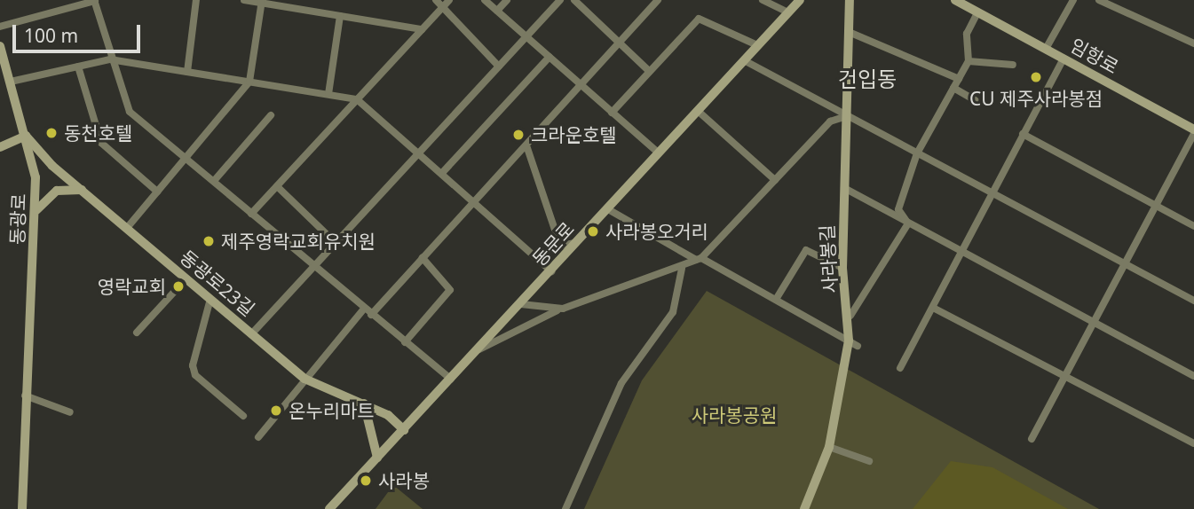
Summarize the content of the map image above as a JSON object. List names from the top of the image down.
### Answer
{
  "streets": {
    "main road": [
      "임항로",
      "동광로",
      "동문로",
      "사라봉길",
      "동광로23길"
    ]
  },
  "crossings": [
    ["동광로", "동광로23길"],
    ["동문로", "동광로23길"]
  ],
  "districts": ["건입동"],
  "parks": ["사라봉공원"],
  "places": [
    "CU 제주사라봉점",
    "동천호텔",
    "크라운호텔",
    "사라봉오거리",
    "제주영락교회유치원",
    "영락교회",
    "온누리마트",
    "사라봉"
  ],
  "scale_bar": "100 m"
}
